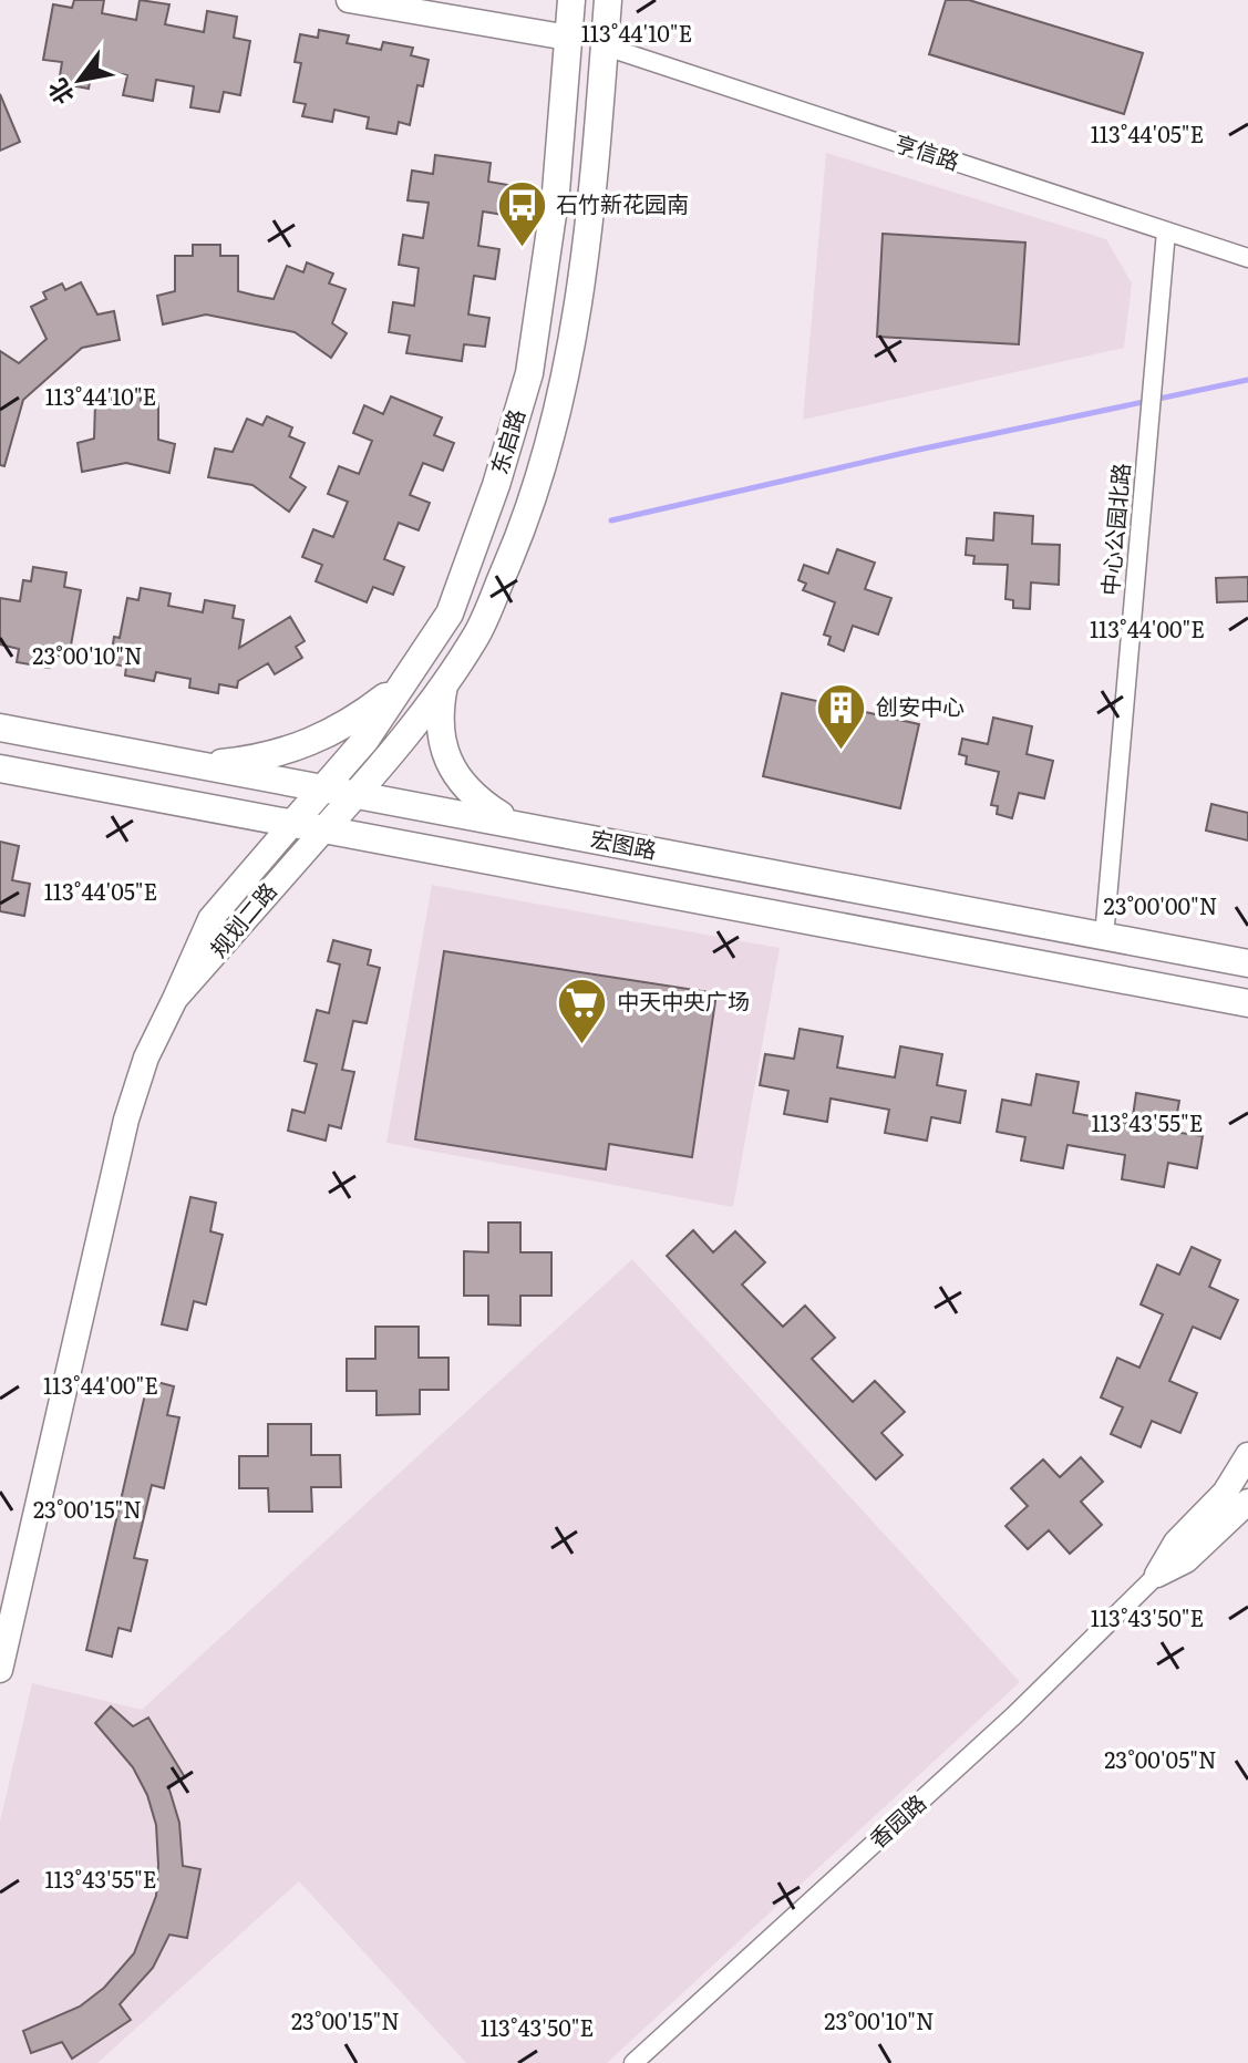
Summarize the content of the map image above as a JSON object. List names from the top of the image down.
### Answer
{
  "streets": {
    "main road": ["东启路", "宏图路", "规划二路"],
    "street": ["亨信路", "中心公园北路", "香园路"]
  },
  "crossings": [
    ["亨信路", "东启路"],
    ["亨信路", "中心公园北路"],
    ["东启路", "宏图路"],
    ["东启路", "规划二路"],
    ["中心公园北路", "宏图路"],
    ["宏图路", "规划二路"]
  ],
  "places": {
    "bus stop": ["石竹新花园南"],
    "building": ["创安中心"],
    "supermarket": ["中天中央广场"]
  },
  "north": "bottom left",
  "coordinates": [
    "113°44'10\"E",
    "113°44'05\"E",
    "113°44'00\"E",
    "23°00'10\"N",
    "23°00'00\"N",
    "113°43'55\"E",
    "23°00'15\"N",
    "113°43'50\"E",
    "23°00'05\"N"
  ]
}
